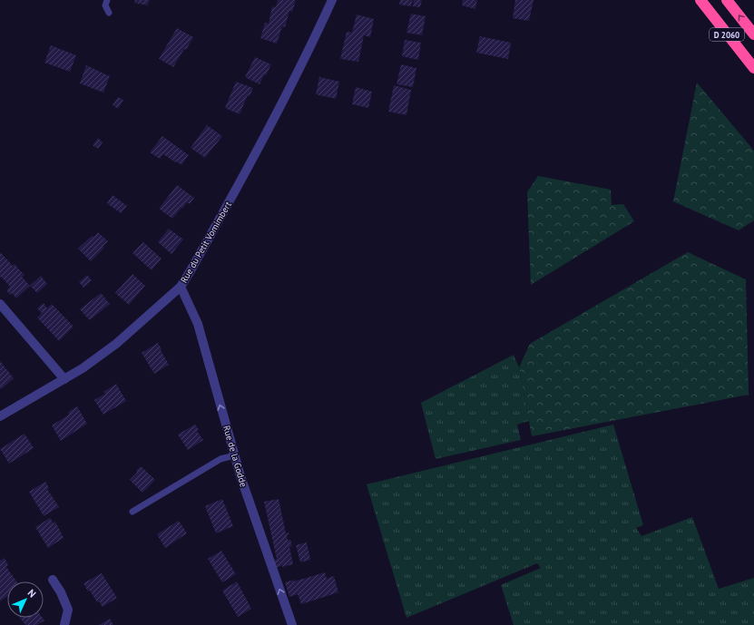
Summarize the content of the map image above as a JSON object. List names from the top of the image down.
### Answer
{
  "streets": {
    "highway": ["D 2060"],
    "street": ["Rue du Petit Vomimbert", "Rue de la Godde"]
  },
  "crossings": [
    ["Rue du Petit Vomimbert", "Rue de la Godde"]
  ],
  "one_way": ["Rue de la Godde"],
  "north": "top right"
}
